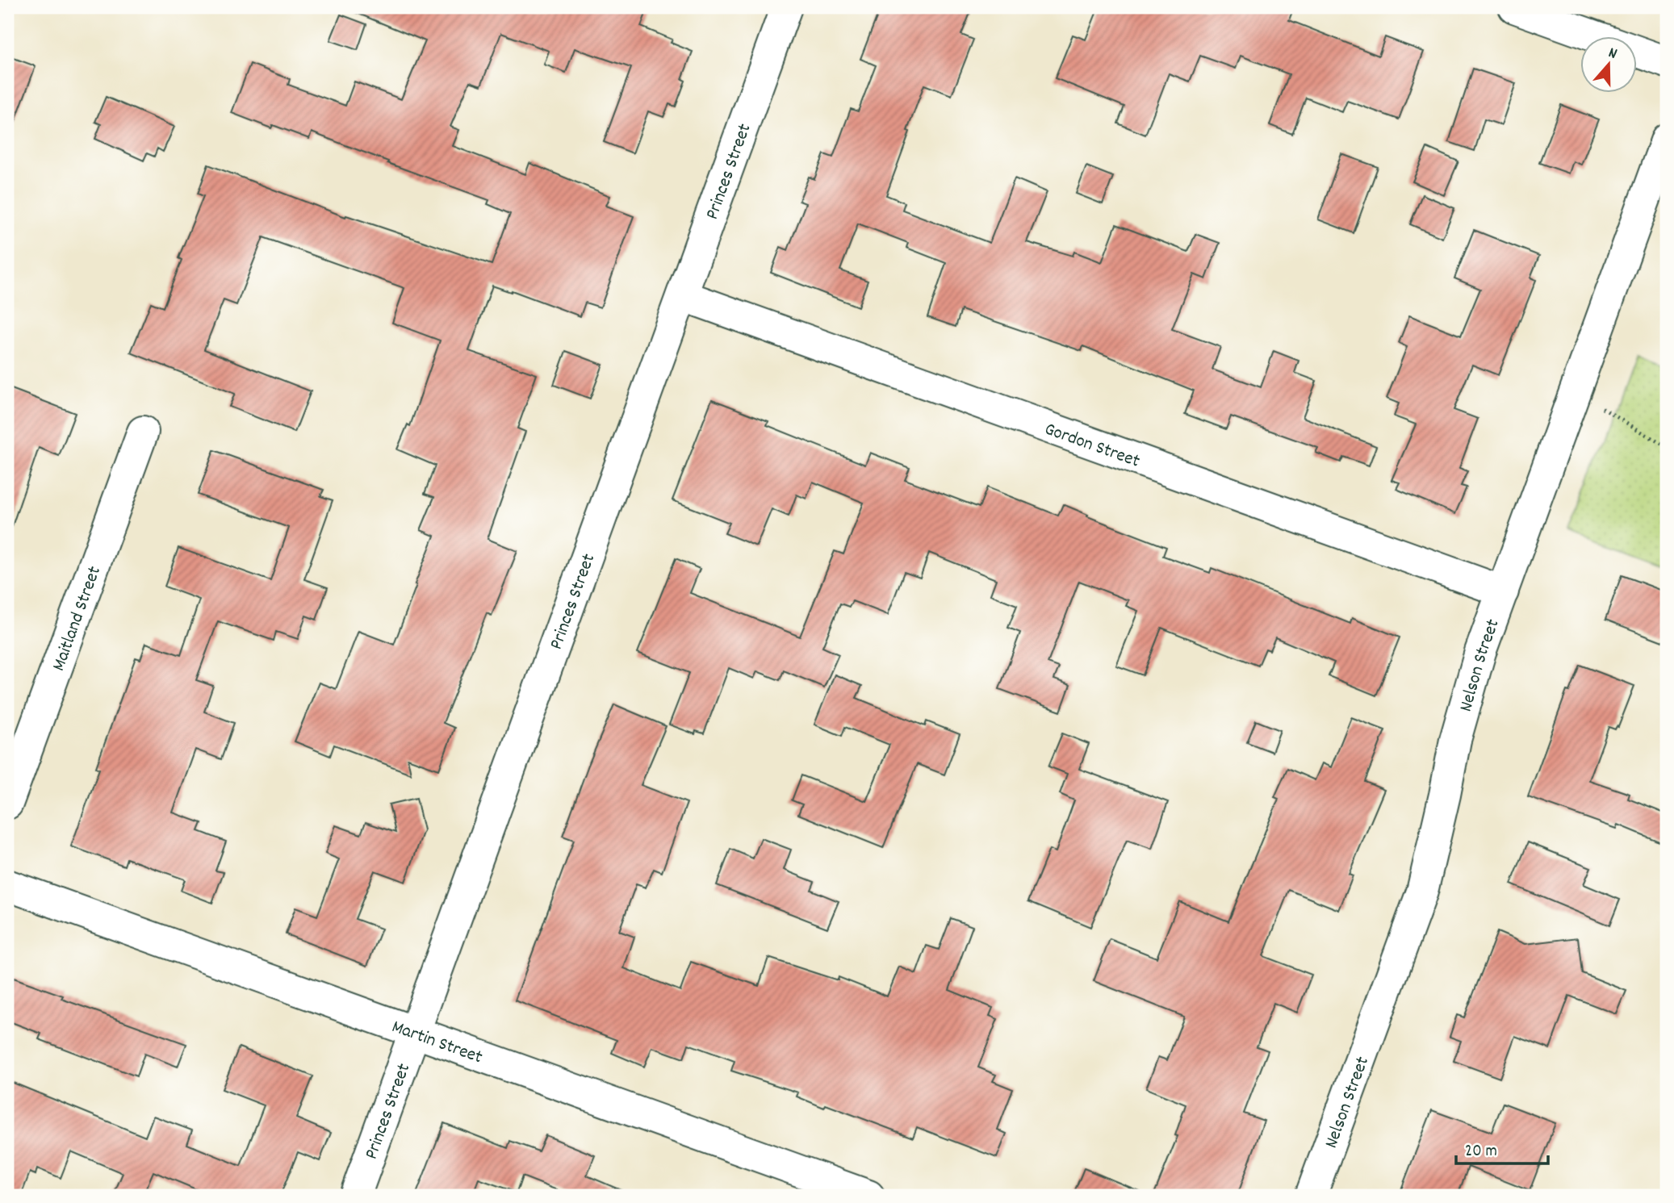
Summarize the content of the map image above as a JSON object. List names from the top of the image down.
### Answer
{
  "streets": {
    "street": [
      "Princes Street",
      "Gordon Street",
      "Maitland Street",
      "Nelson Street",
      "Martin Street"
    ]
  },
  "crossings": [
    ["Princes Street", "Gordon Street"],
    ["Princes Street", "Martin Street"],
    ["Gordon Street", "Nelson Street"]
  ],
  "scale_bar": "20 m",
  "north": "top"
}
